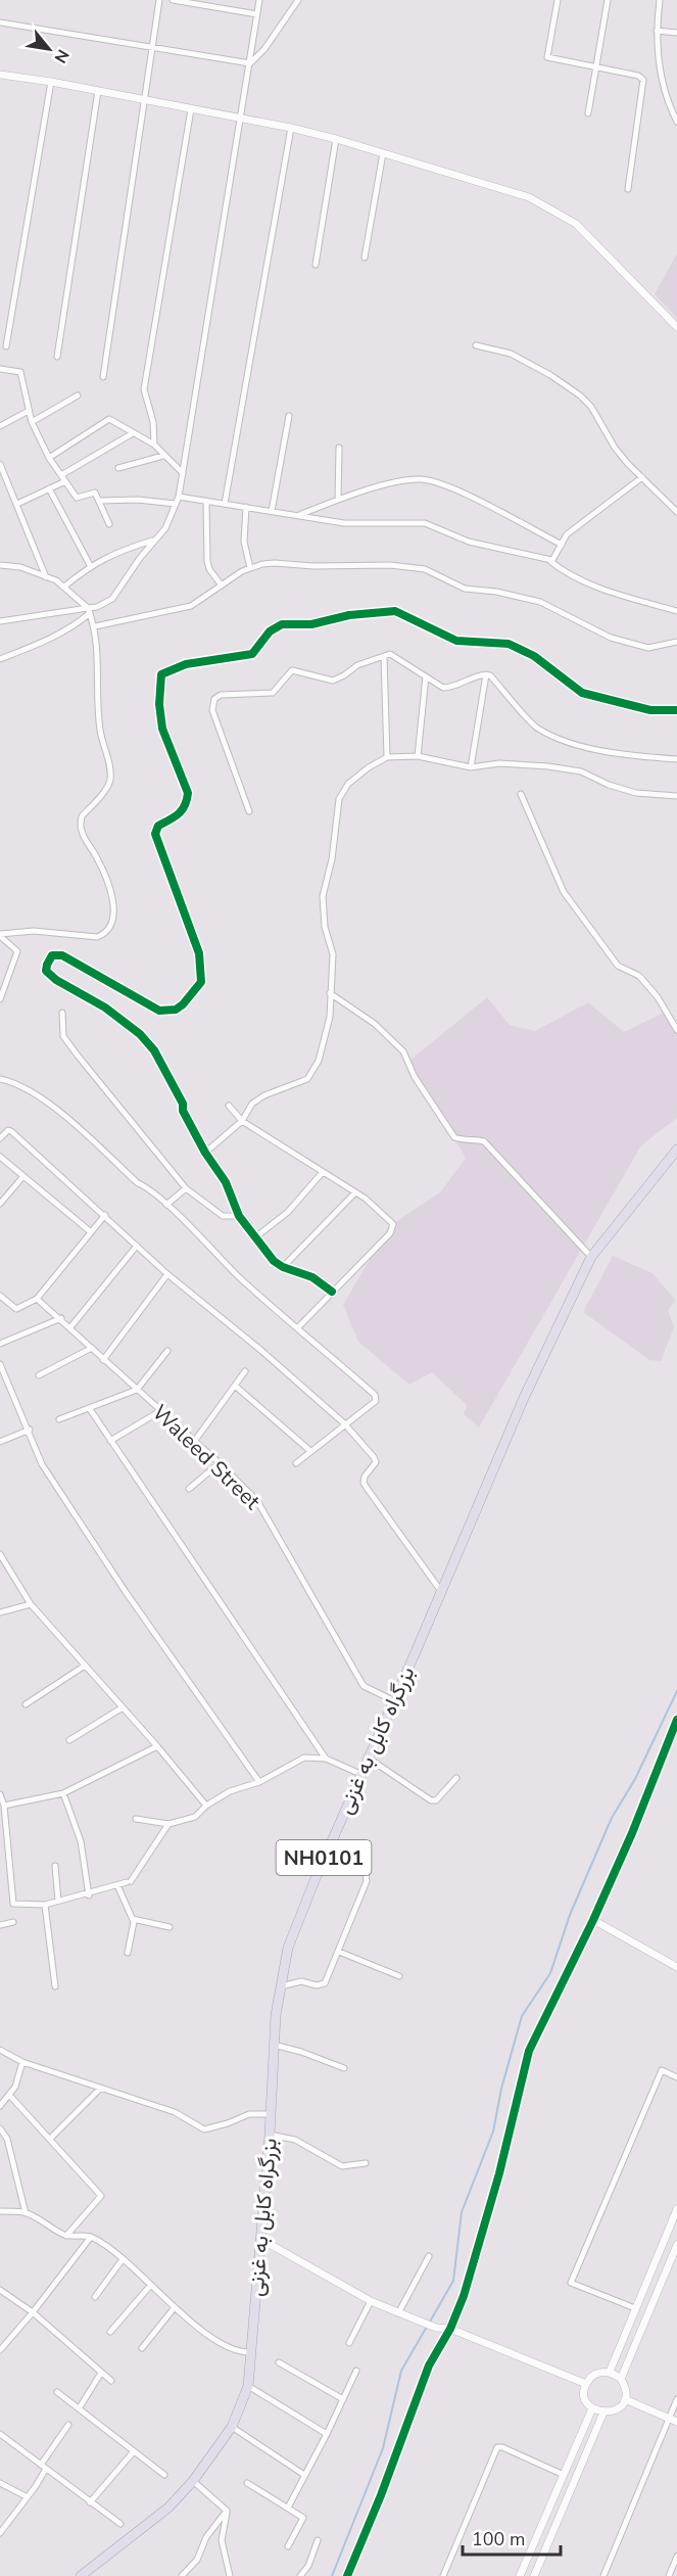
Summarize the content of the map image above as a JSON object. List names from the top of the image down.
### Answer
{
  "streets": {
    "highway": ["بزرگراه کابل به غزنی", "NH0101"],
    "street": ["Waleed Street"]
  },
  "crossings": [
    ["Waleed Street", "بزرگراه کابل به غزنی"]
  ],
  "scale_bar": "100 m",
  "north": "bottom right"
}
